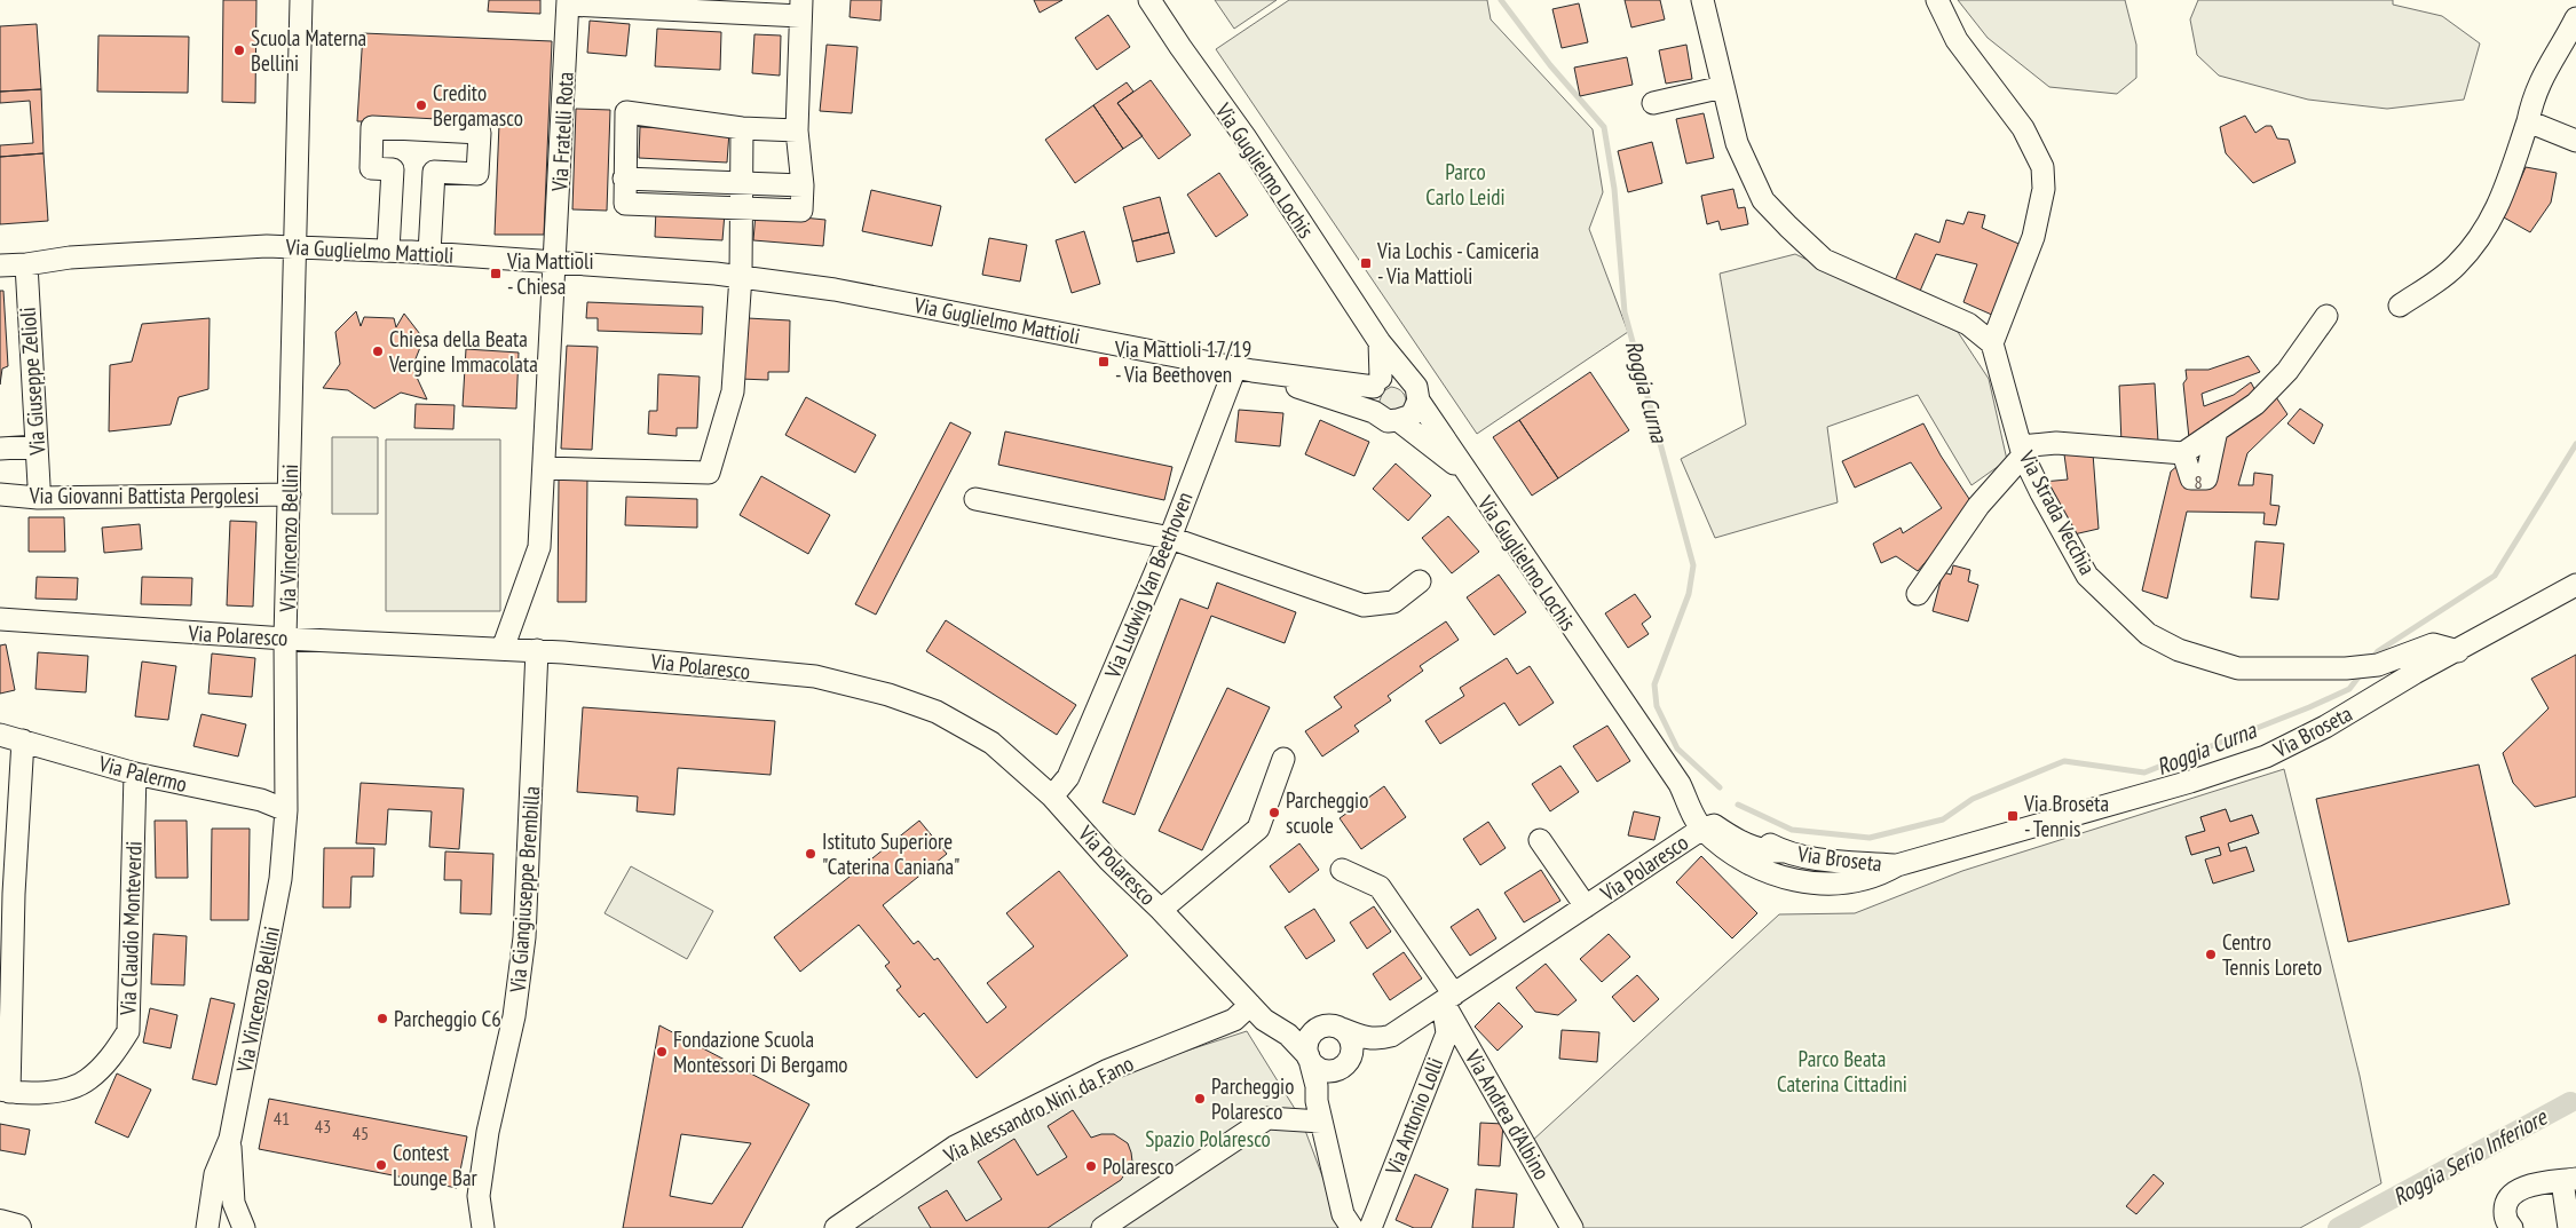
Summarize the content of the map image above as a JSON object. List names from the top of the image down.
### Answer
{
  "streets": {
    "street": [
      "Via Fratelli Rota",
      "Via Guglielmo Lochis",
      "Via Guglielmo Mattioli",
      "Via Giuseppe Zelioli",
      "Via Giovanni Battista Pergolesi",
      "Via Strada Vecchia",
      "Via Vincenzo Bellini",
      "Via Ludwig Van Beethoven",
      "Via Polaresco",
      "Via Broseta",
      "Via Palermo",
      "Via Giangiuseppe Brembilla",
      "Via Claudio Monteverdi",
      "Via Alessandro Nini da Fano",
      "Via Andrea d'Albino",
      "Via Antonio Lolli"
    ]
  },
  "crossings": [
    ["Via Fratelli Rota", "Via Guglielmo Mattioli"],
    ["Via Fratelli Rota", "Via Polaresco"],
    ["Via Guglielmo Lochis", "Via Guglielmo Mattioli"],
    ["Via Guglielmo Lochis", "Via Polaresco"],
    ["Via Guglielmo Lochis", "Via Broseta"],
    ["Via Guglielmo Mattioli", "Via Giuseppe Zelioli"],
    ["Via Guglielmo Mattioli", "Via Vincenzo Bellini"],
    ["Via Guglielmo Mattioli", "Via Ludwig Van Beethoven"],
    ["Via Giuseppe Zelioli", "Via Giovanni Battista Pergolesi"],
    ["Via Giovanni Battista Pergolesi", "Via Vincenzo Bellini"],
    ["Via Strada Vecchia", "Via Broseta"],
    ["Via Vincenzo Bellini", "Via Polaresco"],
    ["Via Vincenzo Bellini", "Via Palermo"],
    ["Via Ludwig Van Beethoven", "Via Polaresco"],
    ["Via Polaresco", "Via Broseta"],
    ["Via Polaresco", "Via Giangiuseppe Brembilla"],
    ["Via Polaresco", "Via Alessandro Nini da Fano"],
    ["Via Polaresco", "Via Andrea d'Albino"],
    ["Via Polaresco", "Via Antonio Lolli"],
    ["Via Palermo", "Via Claudio Monteverdi"],
    ["Via Andrea d'Albino", "Via Antonio Lolli"]
  ],
  "water": ["Roggia Curna", "Roggia Serio Inferiore"],
  "parks": ["Parco Carlo Leidi", "Parco Beata Caterina Cittadini", "Spazio Polaresco"],
  "places": {
    "other": [
      "Scuola Materna Bellini",
      "Credito Bergamasco",
      "Chiesa della Beata Vergine Immacolata",
      "Parcheggio scuole",
      "Istituto Superiore \"Caterina Caniana\"",
      "Centro Tennis Loreto",
      "Parcheggio C6",
      "Fondazione Scuola Montessori Di Bergamo",
      "Parcheggio Polaresco",
      "Contest Lounge Bar",
      "Polaresco"
    ],
    "transit": [
      "Via Lochis - Camiceria - Via Mattioli",
      "Via Mattioli - Chiesa",
      "Via Mattioli 17/19 - Via Beethoven",
      "Via Broseta - Tennis"
    ]
  },
  "house_numbers": [
    "8",
    "41",
    "43",
    "45"
  ]
}
